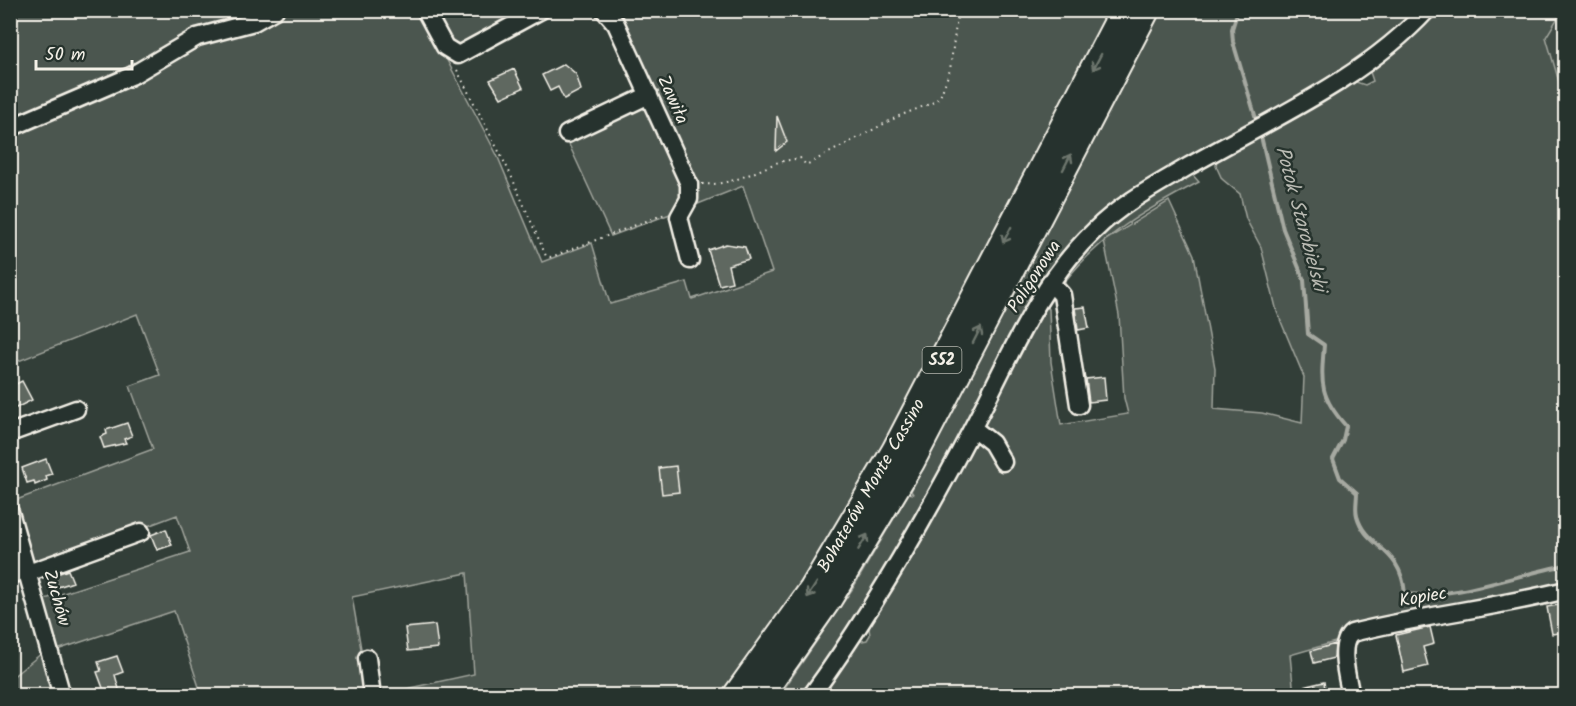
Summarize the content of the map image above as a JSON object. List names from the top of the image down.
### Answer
{
  "streets": {
    "highway": ["S52", "Bohaterów Monte Cassino"],
    "street": [
      "Zawiła",
      "Poligonowa",
      "Zuchów",
      "Kopiec"
    ]
  },
  "water": ["Potok Starobielski"],
  "scale_bar": "50 m"
}
